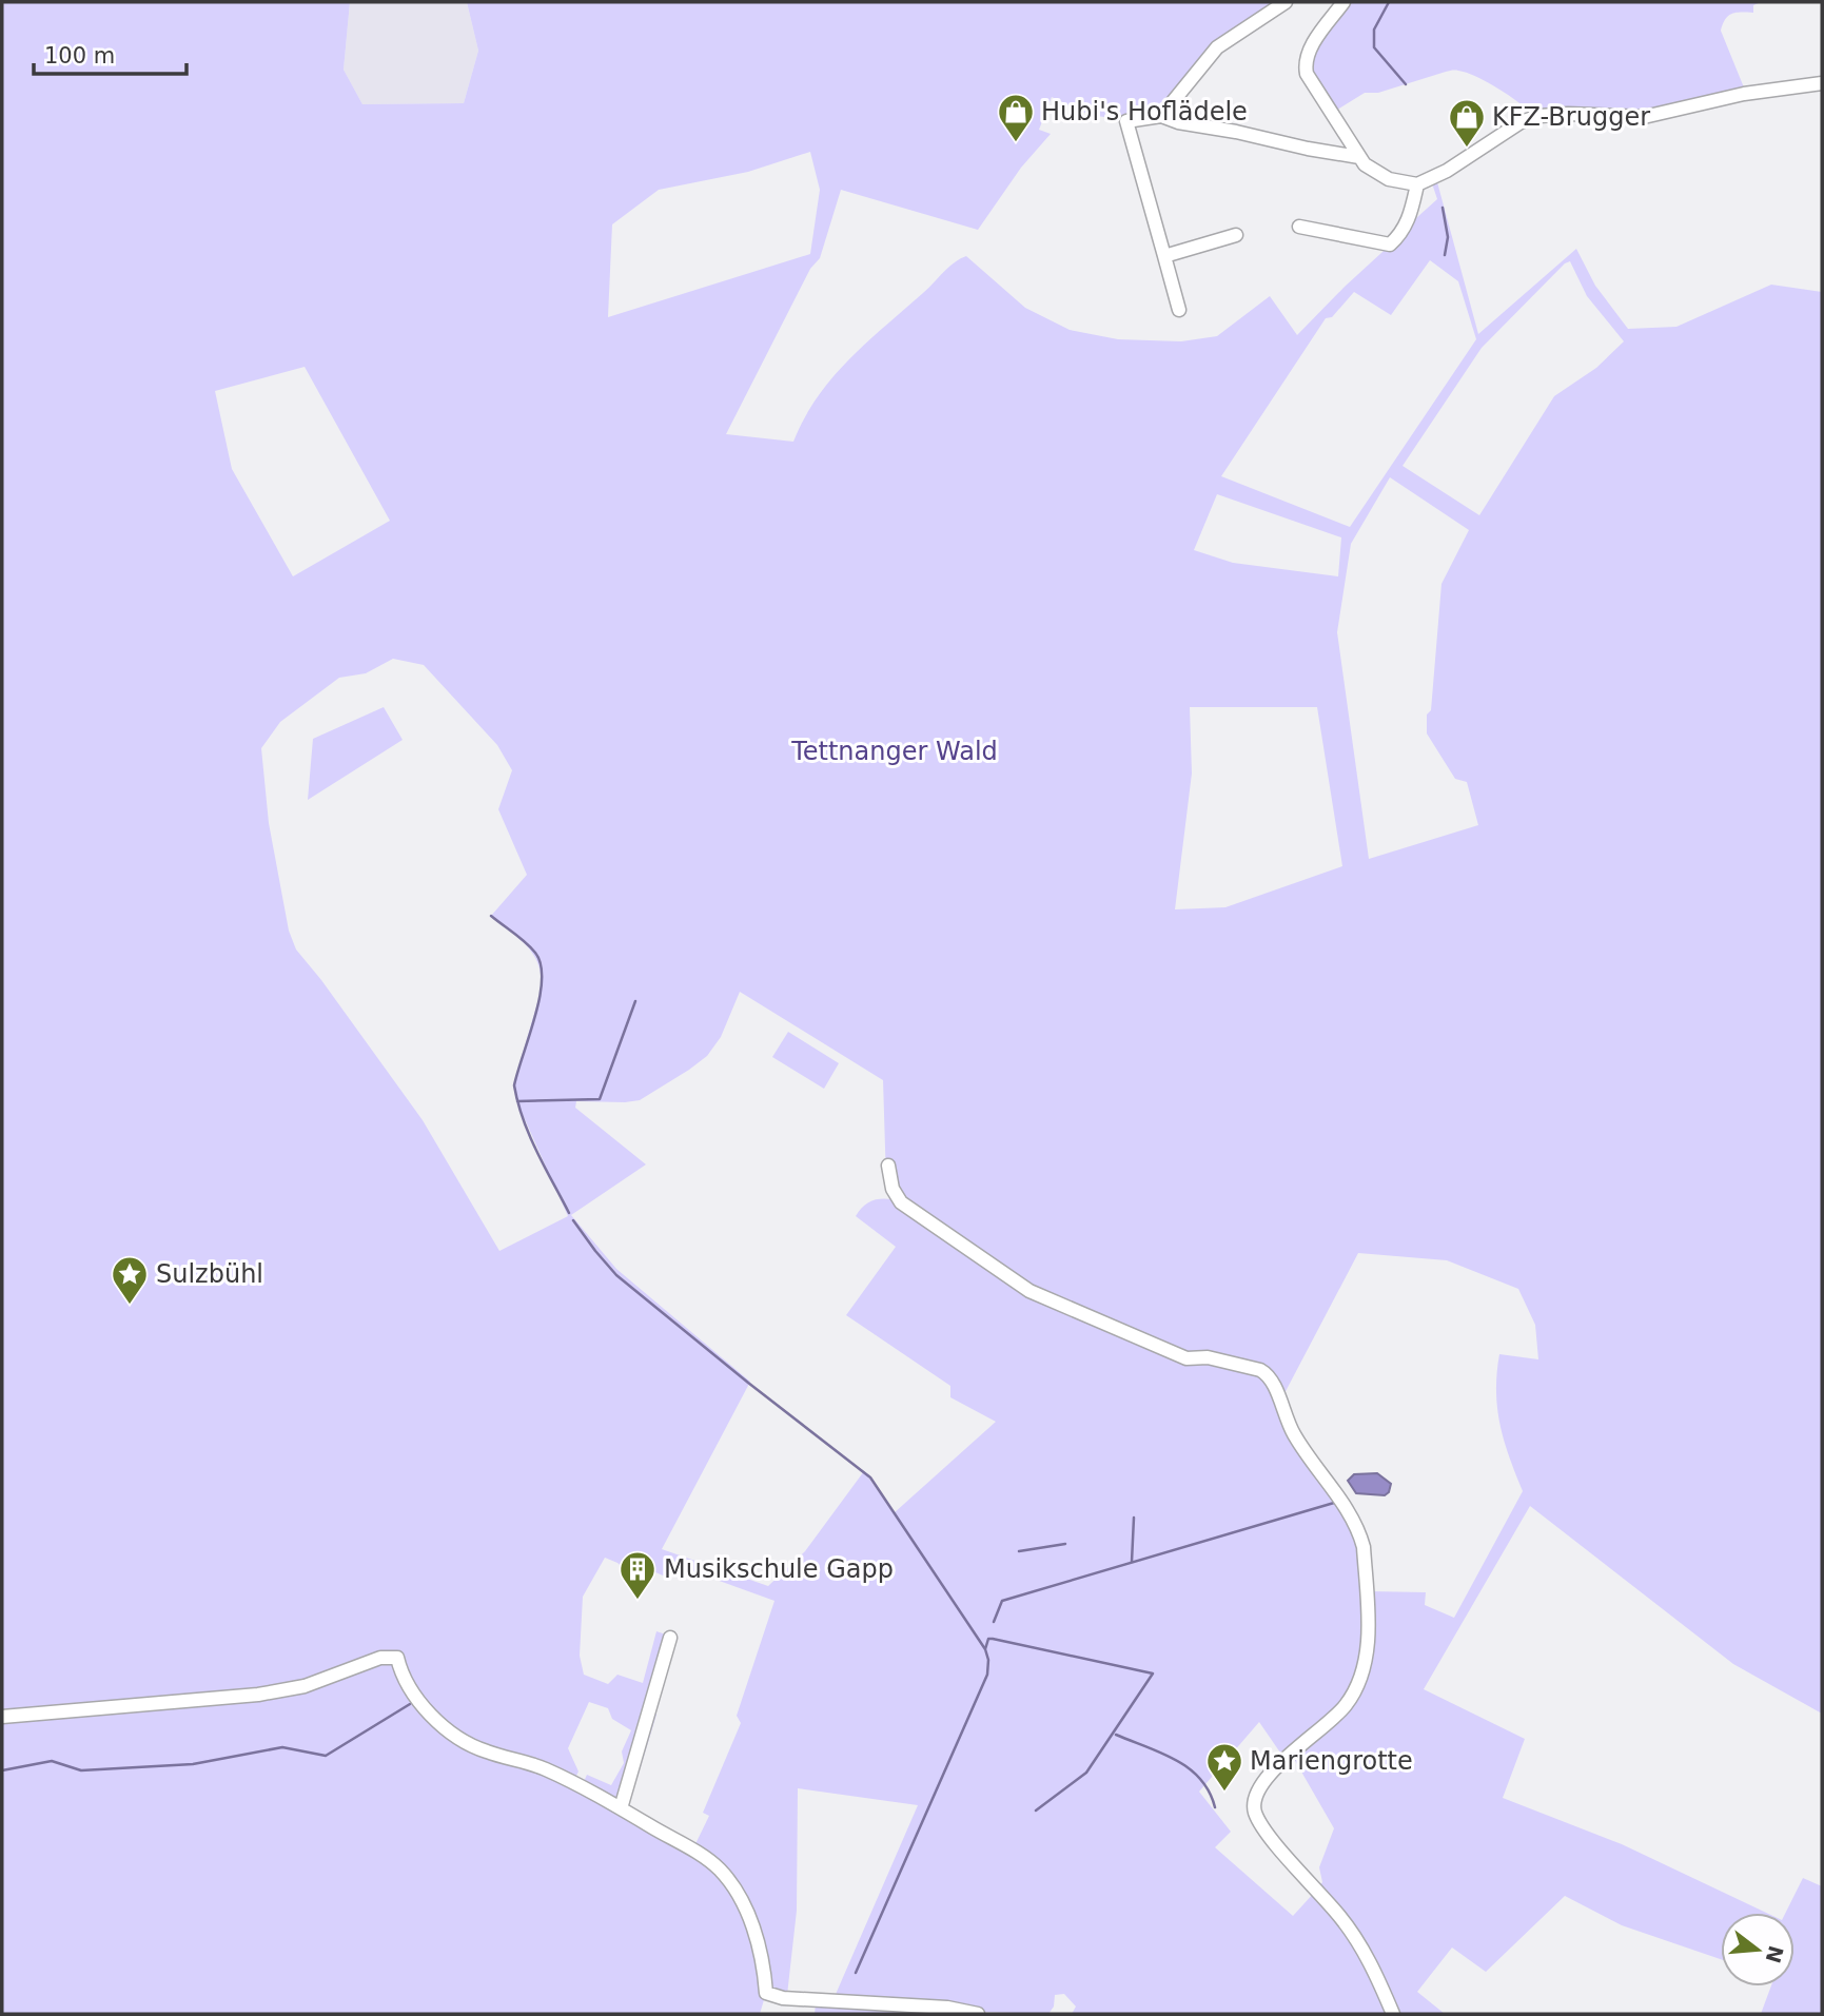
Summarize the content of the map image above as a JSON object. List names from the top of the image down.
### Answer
{
  "parks": ["Tettnanger Wald"],
  "places": {
    "shop": ["Hubi's Hoflädele", "KFZ-Brugger"],
    "place": ["Sulzbühl", "Mariengrotte"],
    "building": ["Musikschule Gapp"]
  },
  "scale_bar": "100 m",
  "north": "right"
}
